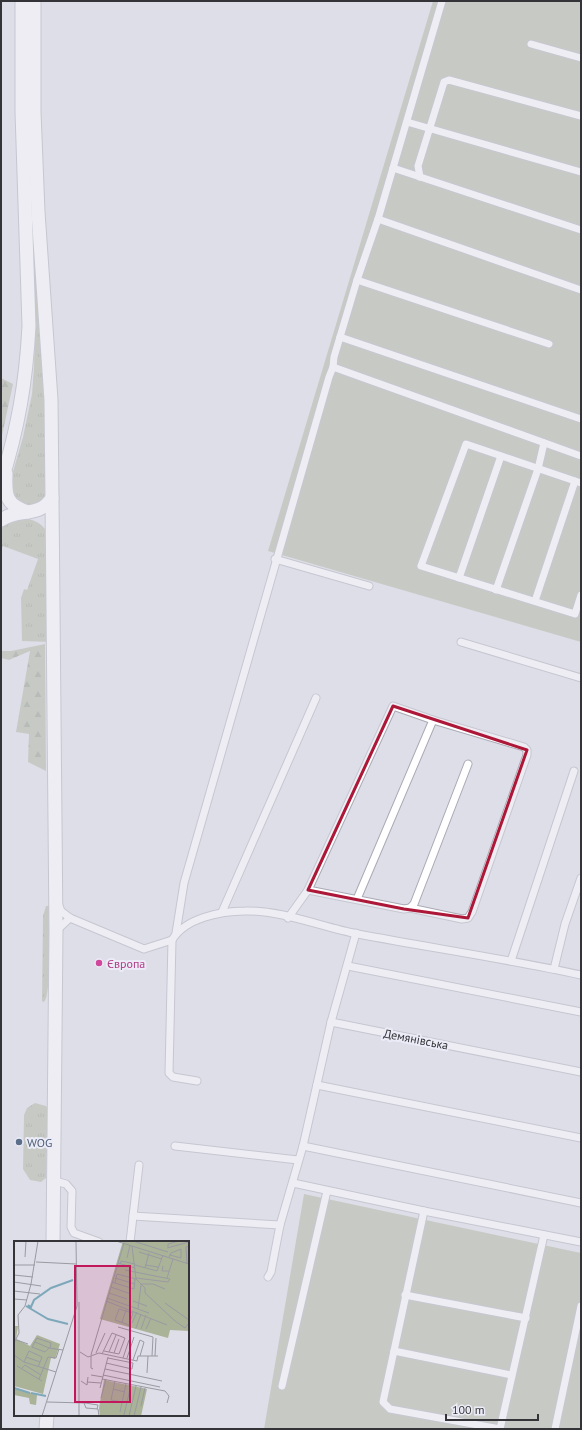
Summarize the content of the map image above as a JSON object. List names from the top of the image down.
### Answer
{
  "streets": {
    "street": ["Демянівська"]
  },
  "places": ["Європа", "WOG"],
  "scale_bar": "100 m"
}
